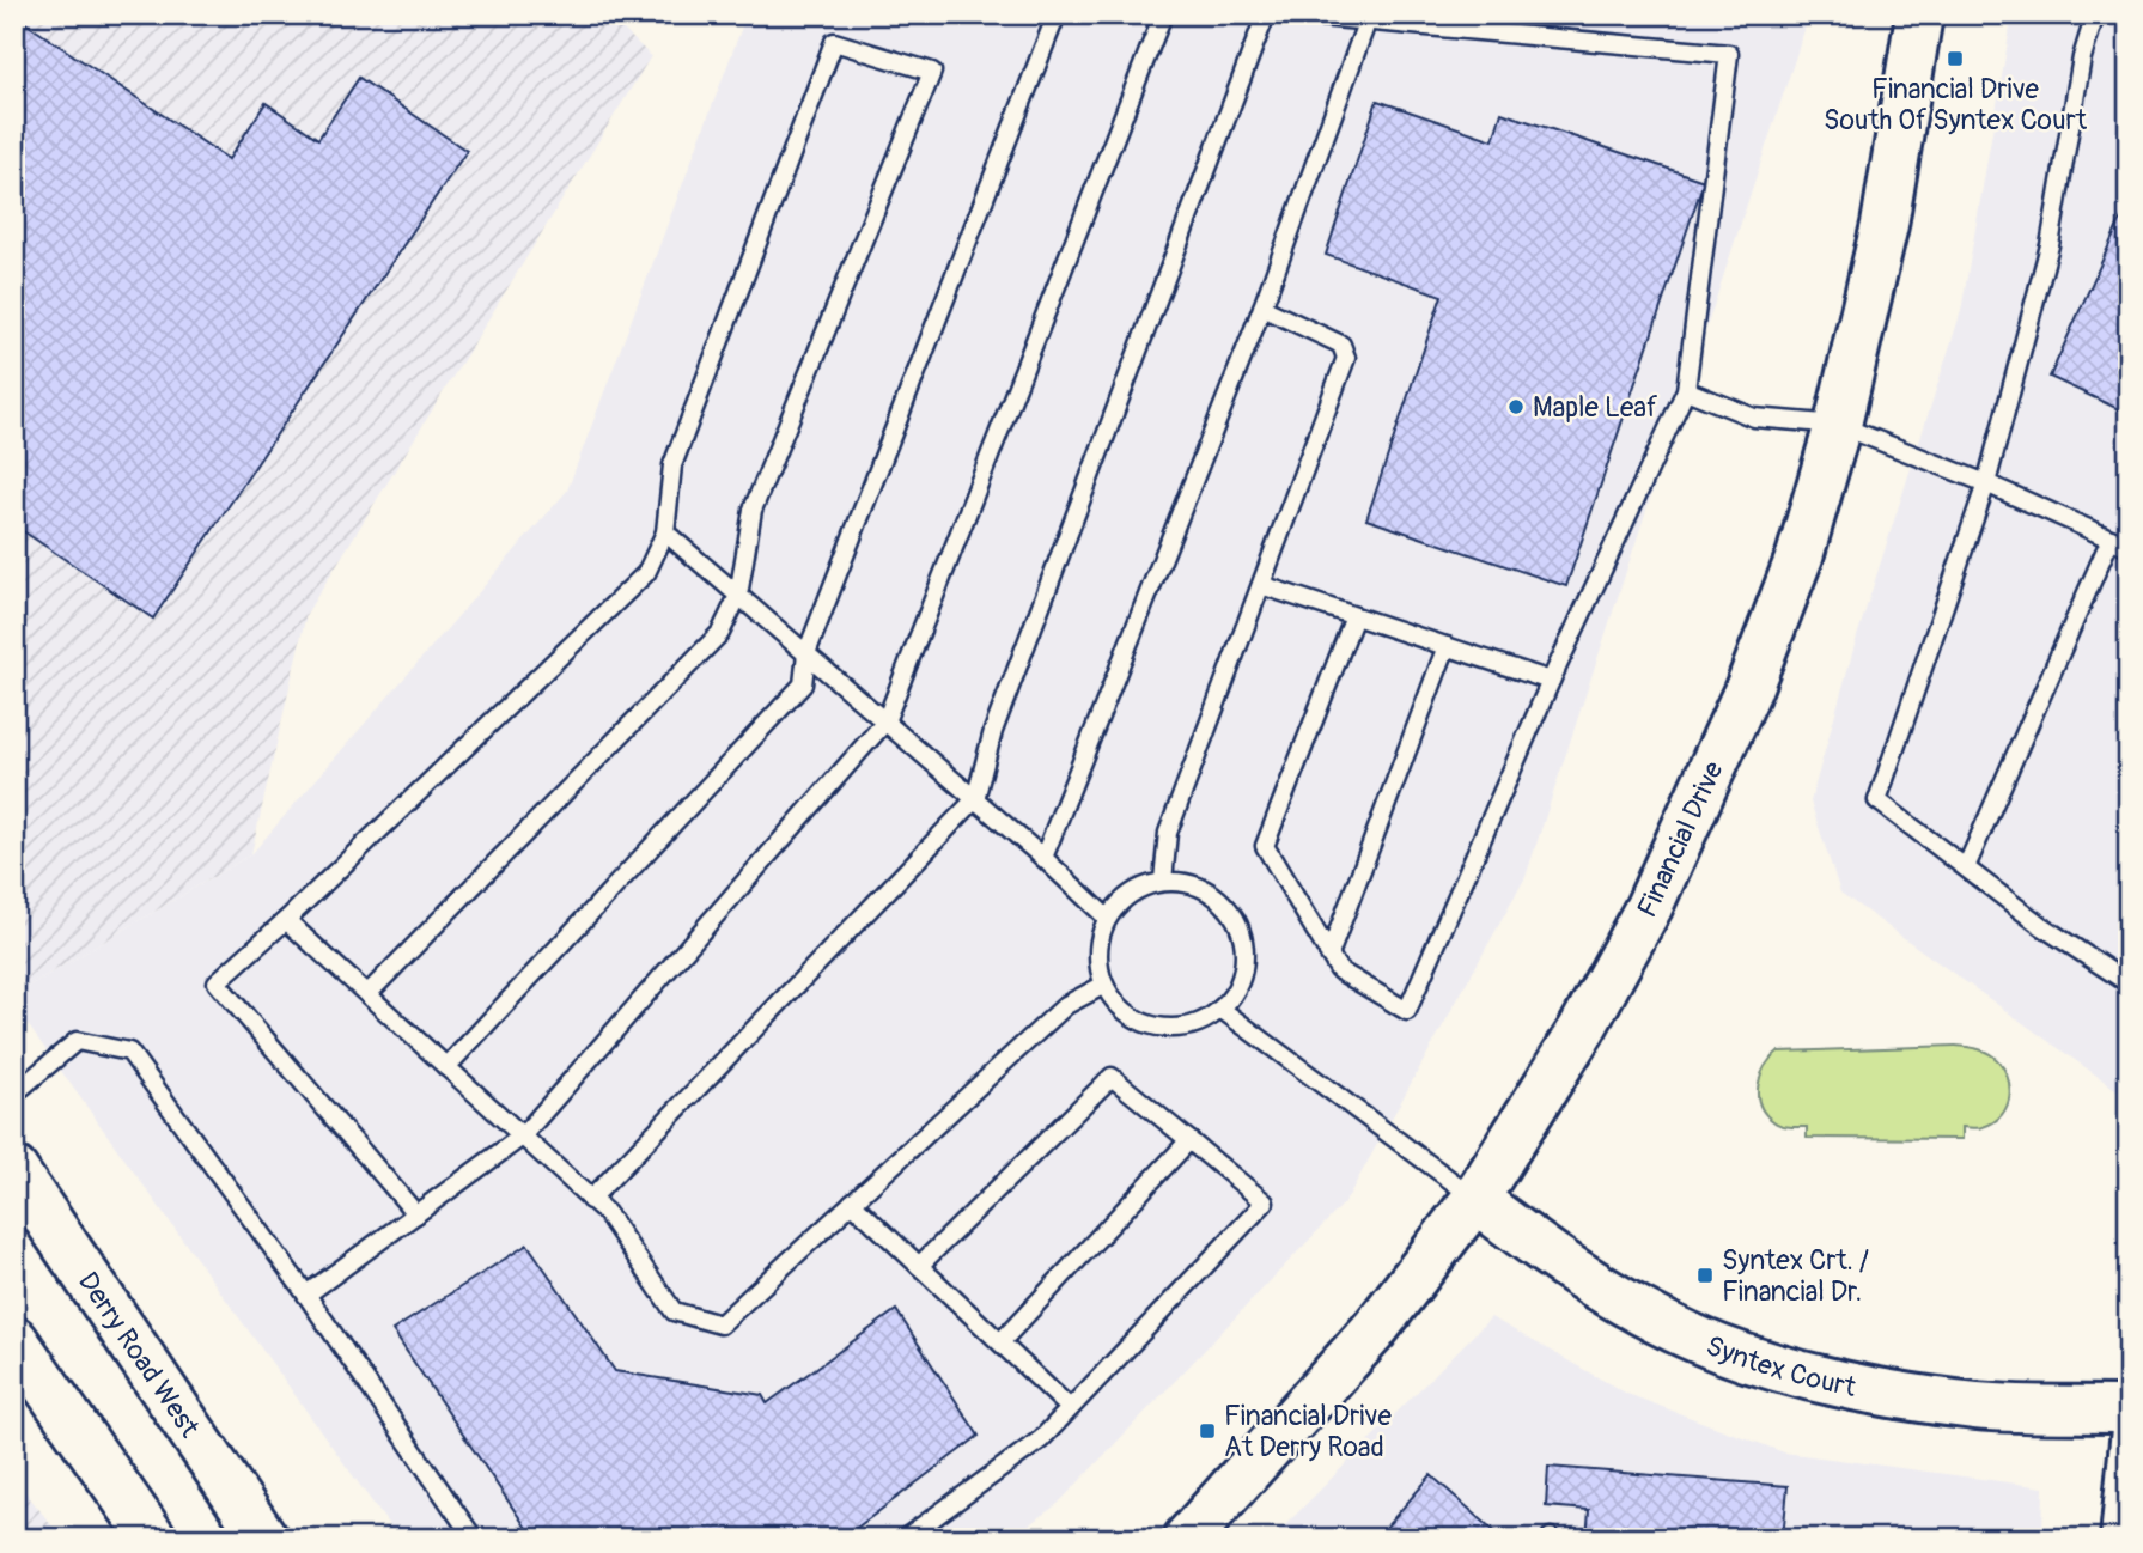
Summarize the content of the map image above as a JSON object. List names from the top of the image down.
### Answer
{
  "streets": {
    "street": ["Financial Drive", "Derry Road West", "Syntex Court"]
  },
  "crossings": [
    ["Financial Drive", "Syntex Court"]
  ],
  "places": {
    "transit": ["Financial Drive South Of Syntex Court", "Syntex Crt. / Financial Dr.", "Financial Drive At Derry Road"],
    "other": ["Maple Leaf"]
  }
}
